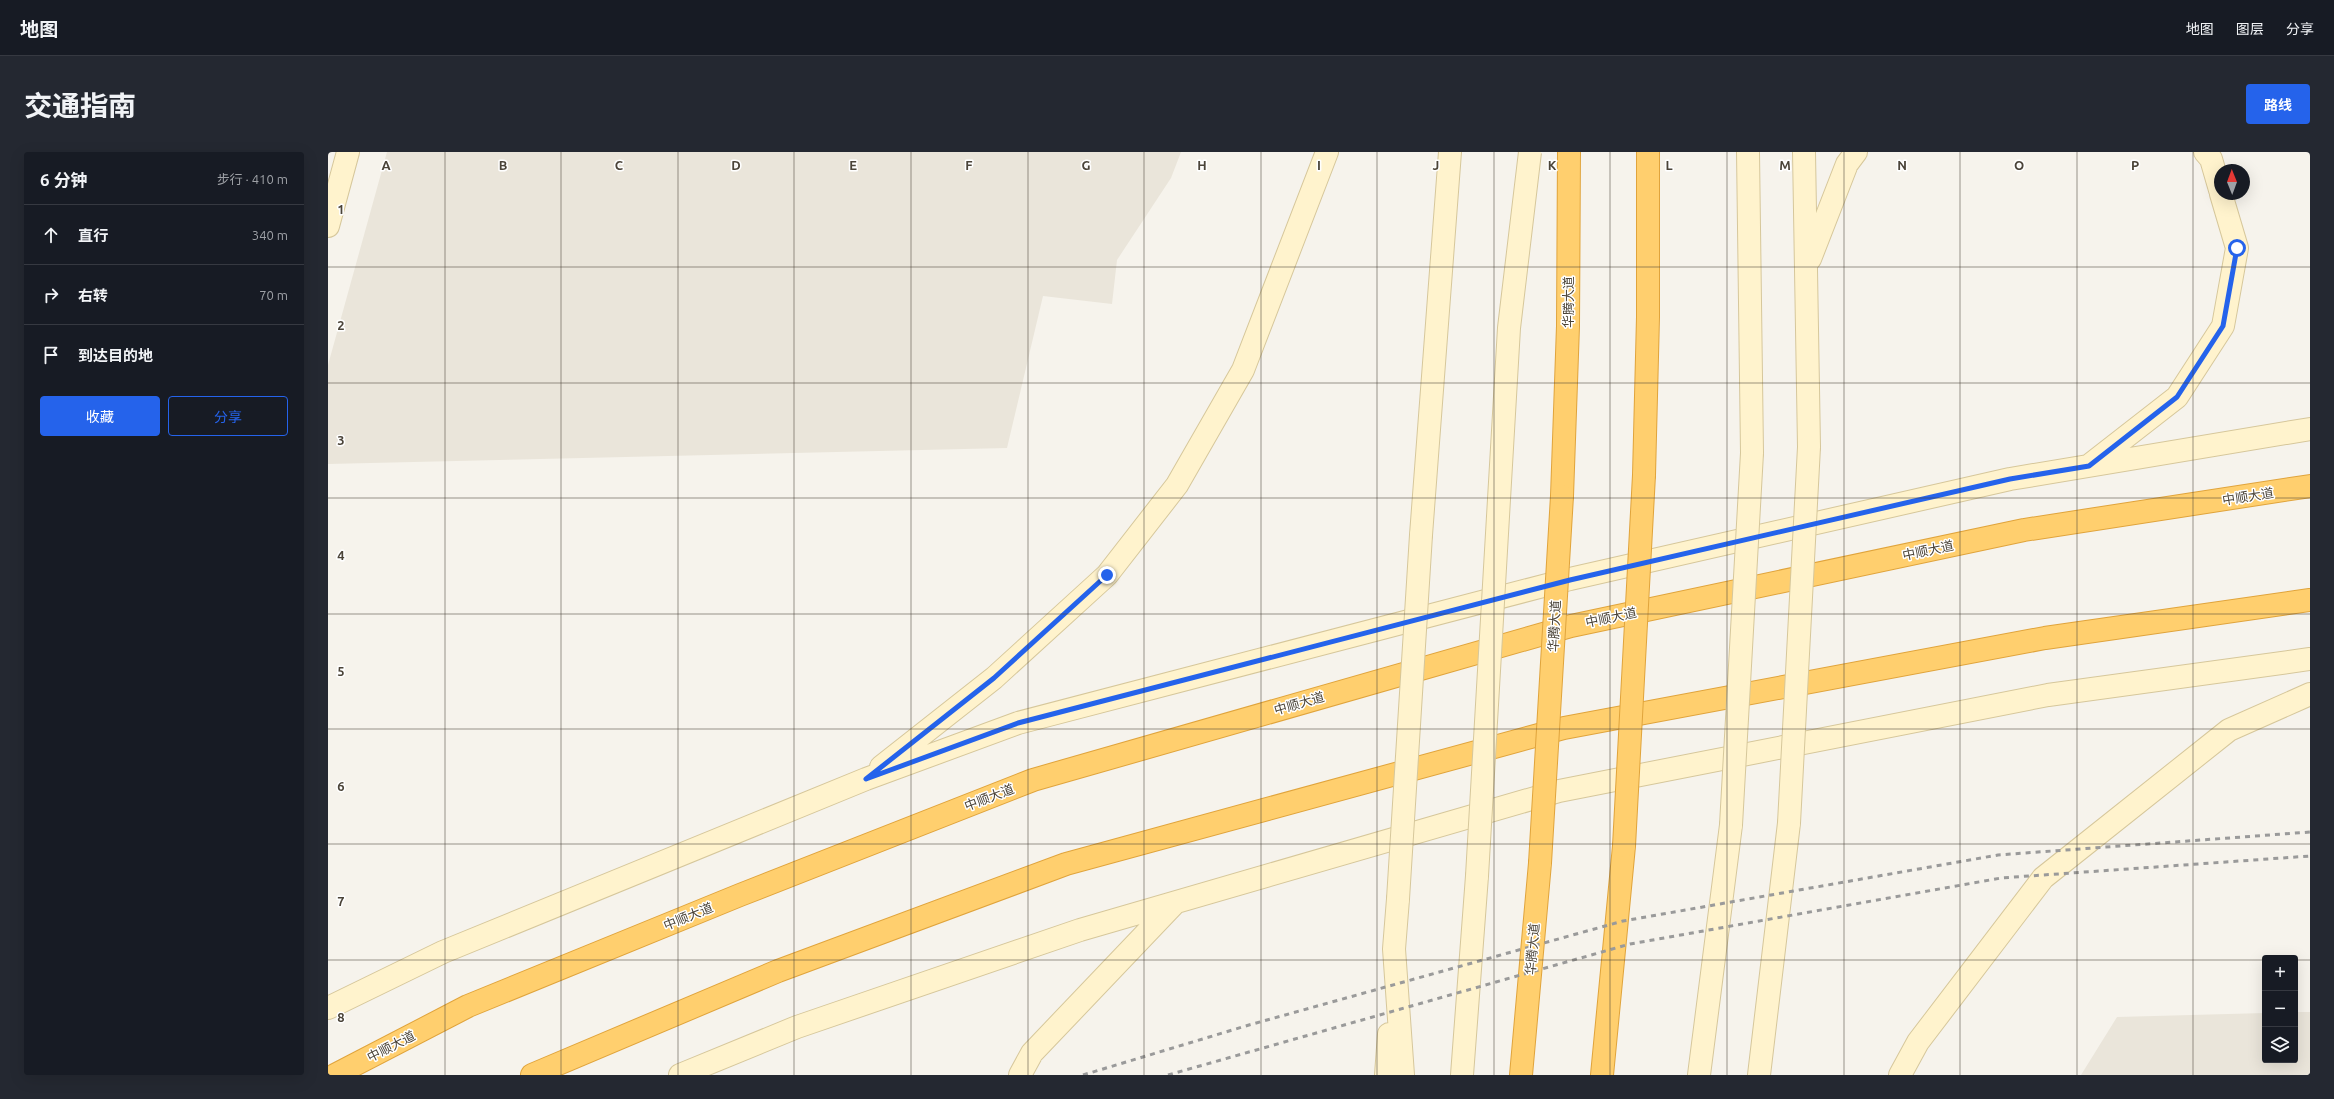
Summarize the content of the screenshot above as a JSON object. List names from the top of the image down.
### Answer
{
  "streets": {
    "highway": ["华腾大道", "中顺大道"]
  },
  "north": "top",
  "page": {
    "header": "地图",
    "nav": ["地图", "图层", "分享"],
    "title": "交通指南",
    "buttons": [
      "路线",
      ["收藏", "分享"]
    ],
    "heading": ["6 分钟", "步行 · 410 m"],
    "list": [
      ["直行", "340 m"],
      ["右转", "70 m"],
      "到达目的地"
    ],
    "map_buttons": ["+", "−"]
  },
  "grid": {
    "columns": [
      "A",
      "B",
      "C",
      "D",
      "E",
      "F",
      "G",
      "H",
      "I",
      "J",
      "K",
      "L",
      "M",
      "N",
      "O",
      "P"
    ],
    "rows": [
      "1",
      "2",
      "3",
      "4",
      "5",
      "6",
      "7",
      "8"
    ]
  }
}
